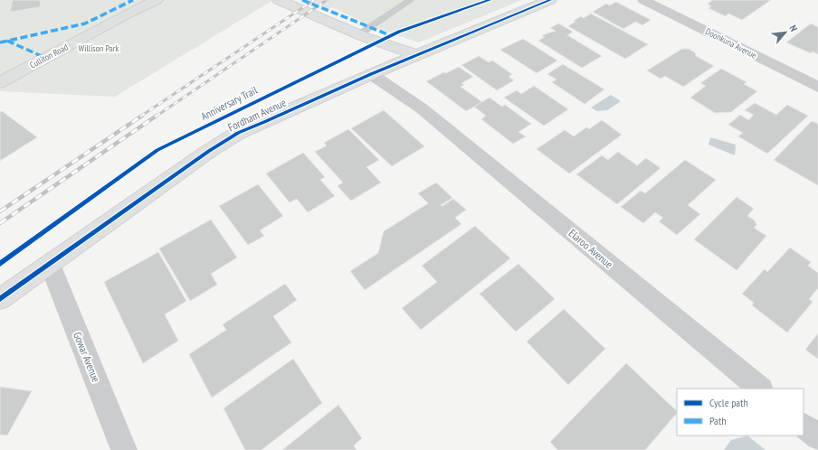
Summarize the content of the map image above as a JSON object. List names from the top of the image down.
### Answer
{
  "streets": {
    "street": [
      "Doonkuna Avenue",
      "Culliton Road",
      "Fordham Avenue",
      "Elaroo Avenue",
      "Gowar Avenue"
    ],
    "cycle path": ["Anniversary Trail"]
  },
  "crossings": [
    ["Fordham Avenue", "Elaroo Avenue"],
    ["Fordham Avenue", "Gowar Avenue"]
  ],
  "parks": ["Willison Park"],
  "legend": ["Cycle path", "Path"],
  "north": "top right"
}
